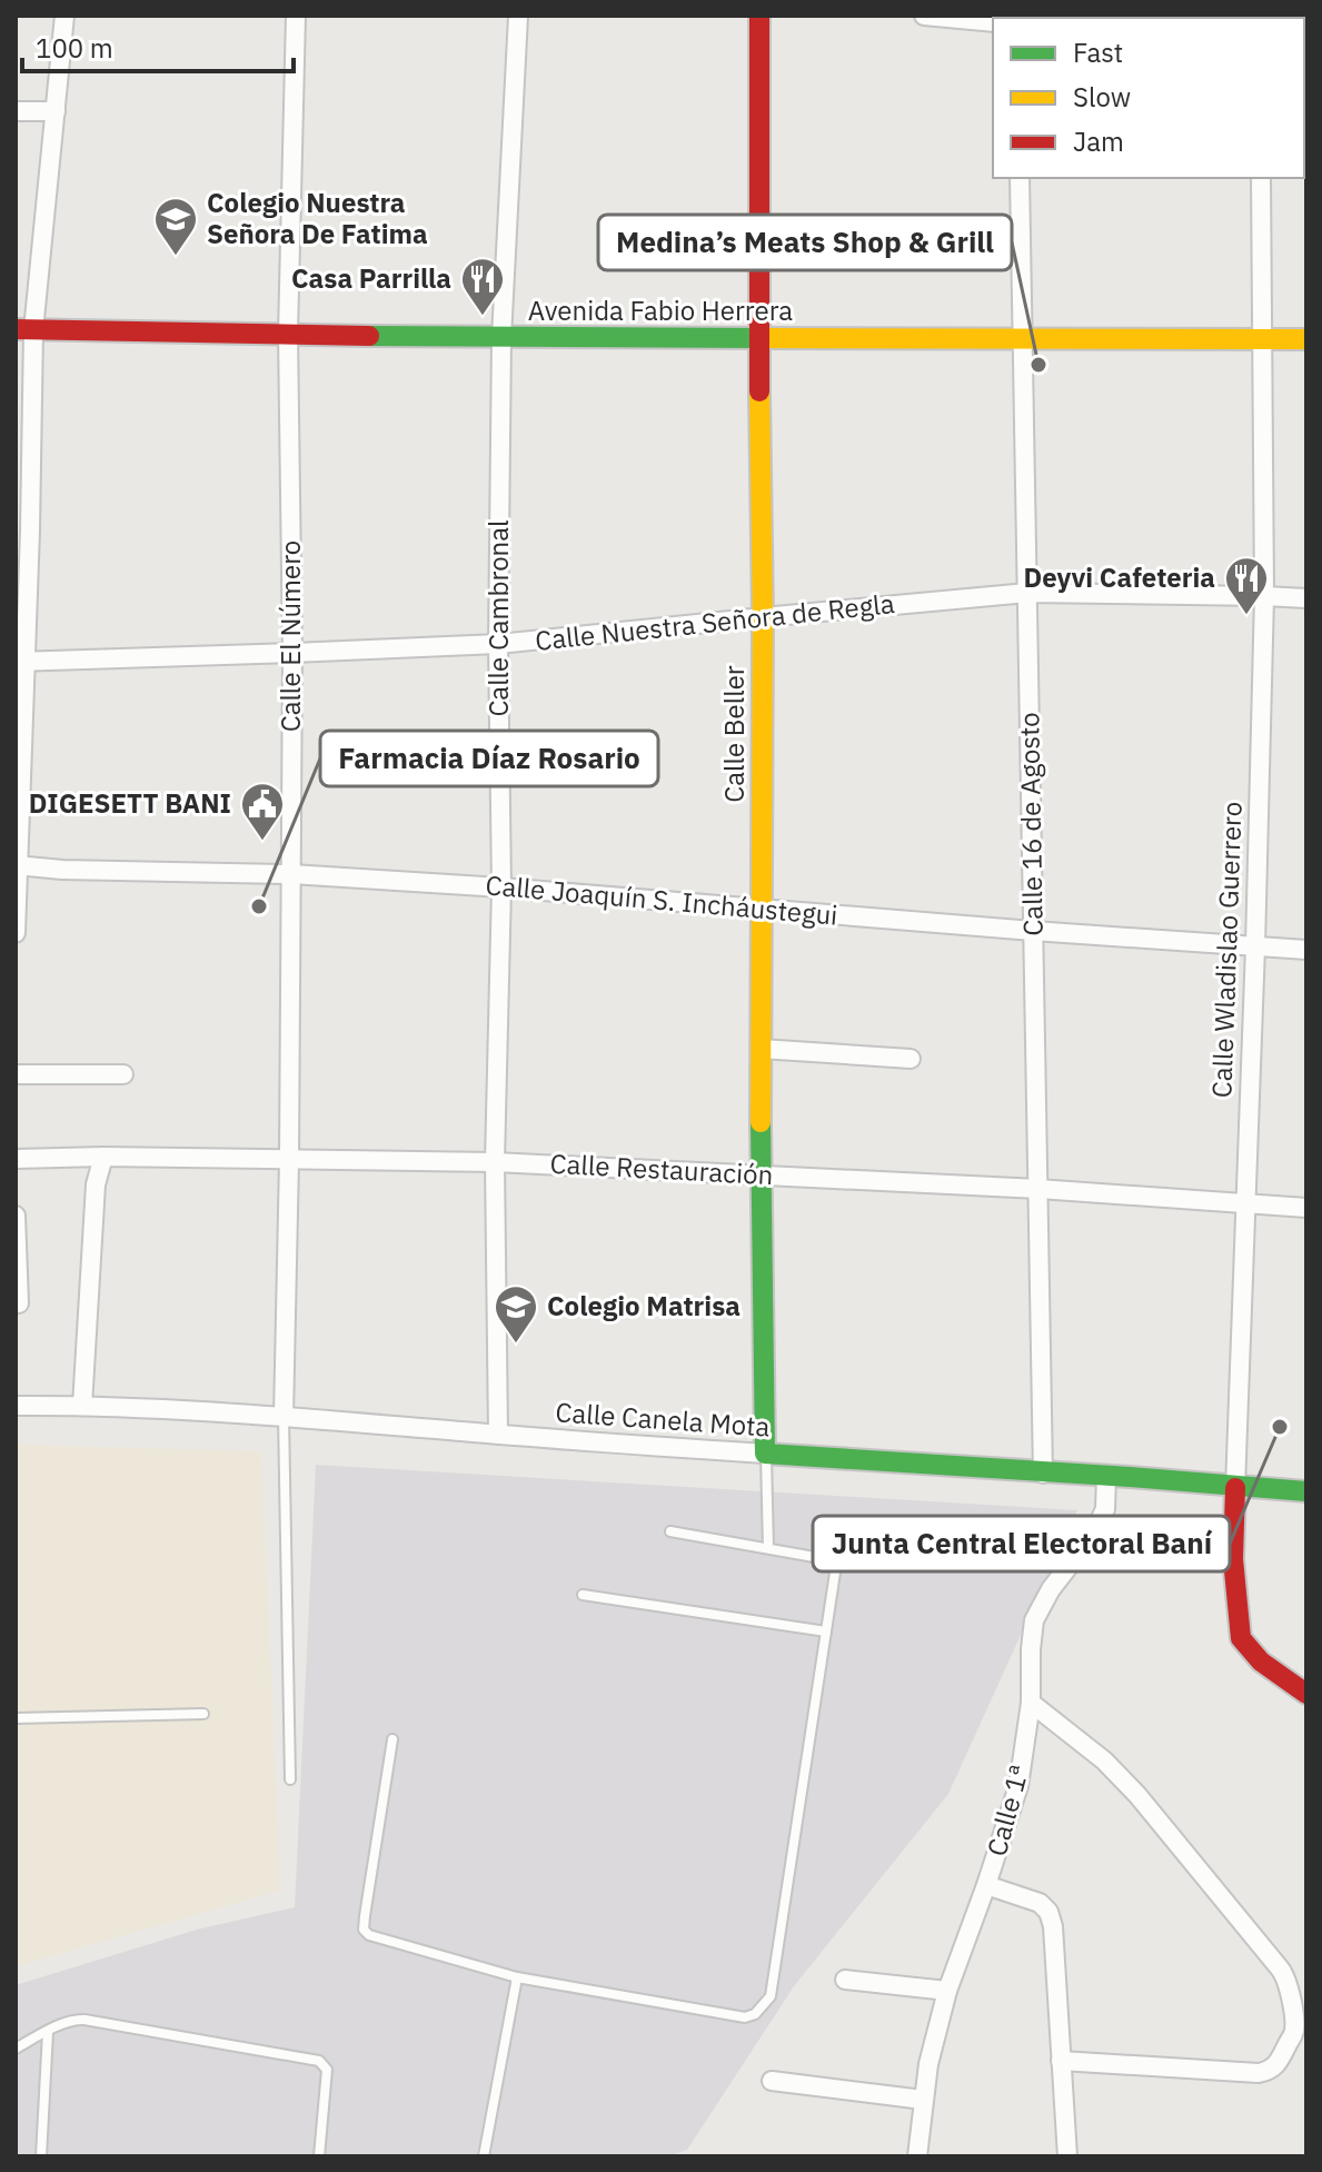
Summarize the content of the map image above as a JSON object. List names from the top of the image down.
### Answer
{
  "streets": {
    "main road": [
      "Avenida Fabio Herrera",
      "Calle Beller",
      "Calle Wladislao Guerrero",
      "Calle Canela Mota"
    ],
    "street": [
      "Calle Cambronal",
      "Calle Nuestra Señora de Regla",
      "Calle El Número",
      "Calle 16 de Agosto",
      "Calle Joaquín S. Incháustegui",
      "Calle Restauración",
      "Calle 1ª"
    ]
  },
  "crossings": [
    ["Avenida Fabio Herrera", "Calle Cambronal"],
    ["Avenida Fabio Herrera", "Calle El Número"],
    ["Avenida Fabio Herrera", "Calle Beller"],
    ["Avenida Fabio Herrera", "Calle 16 de Agosto"],
    ["Avenida Fabio Herrera", "Calle Wladislao Guerrero"],
    ["Calle Cambronal", "Calle Nuestra Señora de Regla"],
    ["Calle Cambronal", "Calle Joaquín S. Incháustegui"],
    ["Calle Cambronal", "Calle Restauración"],
    ["Calle Cambronal", "Calle Canela Mota"],
    ["Calle Nuestra Señora de Regla", "Calle El Número"],
    ["Calle Nuestra Señora de Regla", "Calle Beller"],
    ["Calle Nuestra Señora de Regla", "Calle 16 de Agosto"],
    ["Calle Nuestra Señora de Regla", "Calle Wladislao Guerrero"],
    ["Calle El Número", "Calle Joaquín S. Incháustegui"],
    ["Calle El Número", "Calle Restauración"],
    ["Calle El Número", "Calle Canela Mota"],
    ["Calle Beller", "Calle Joaquín S. Incháustegui"],
    ["Calle Beller", "Calle Restauración"],
    ["Calle Beller", "Calle Canela Mota"],
    ["Calle 16 de Agosto", "Calle Joaquín S. Incháustegui"],
    ["Calle 16 de Agosto", "Calle Restauración"],
    ["Calle 16 de Agosto", "Calle Canela Mota"],
    ["Calle Joaquín S. Incháustegui", "Calle Wladislao Guerrero"],
    ["Calle Wladislao Guerrero", "Calle Restauración"],
    ["Calle Wladislao Guerrero", "Calle Canela Mota"],
    ["Calle Canela Mota", "Calle 1ª"]
  ],
  "places": {
    "school or university": ["Colegio Nuestra Señora De Fatima", "Colegio Matrisa"],
    "restaurant": ["Casa Parrilla", "Deyvi Cafeteria"],
    "other": ["Medina’s Meats Shop & Grill", "Farmacia Díaz Rosario", "Junta Central Electoral Baní"],
    "public building": ["DIGESETT BANI"]
  },
  "legend": ["Fast", "Slow", "Jam"],
  "scale_bar": "100 m"
}
